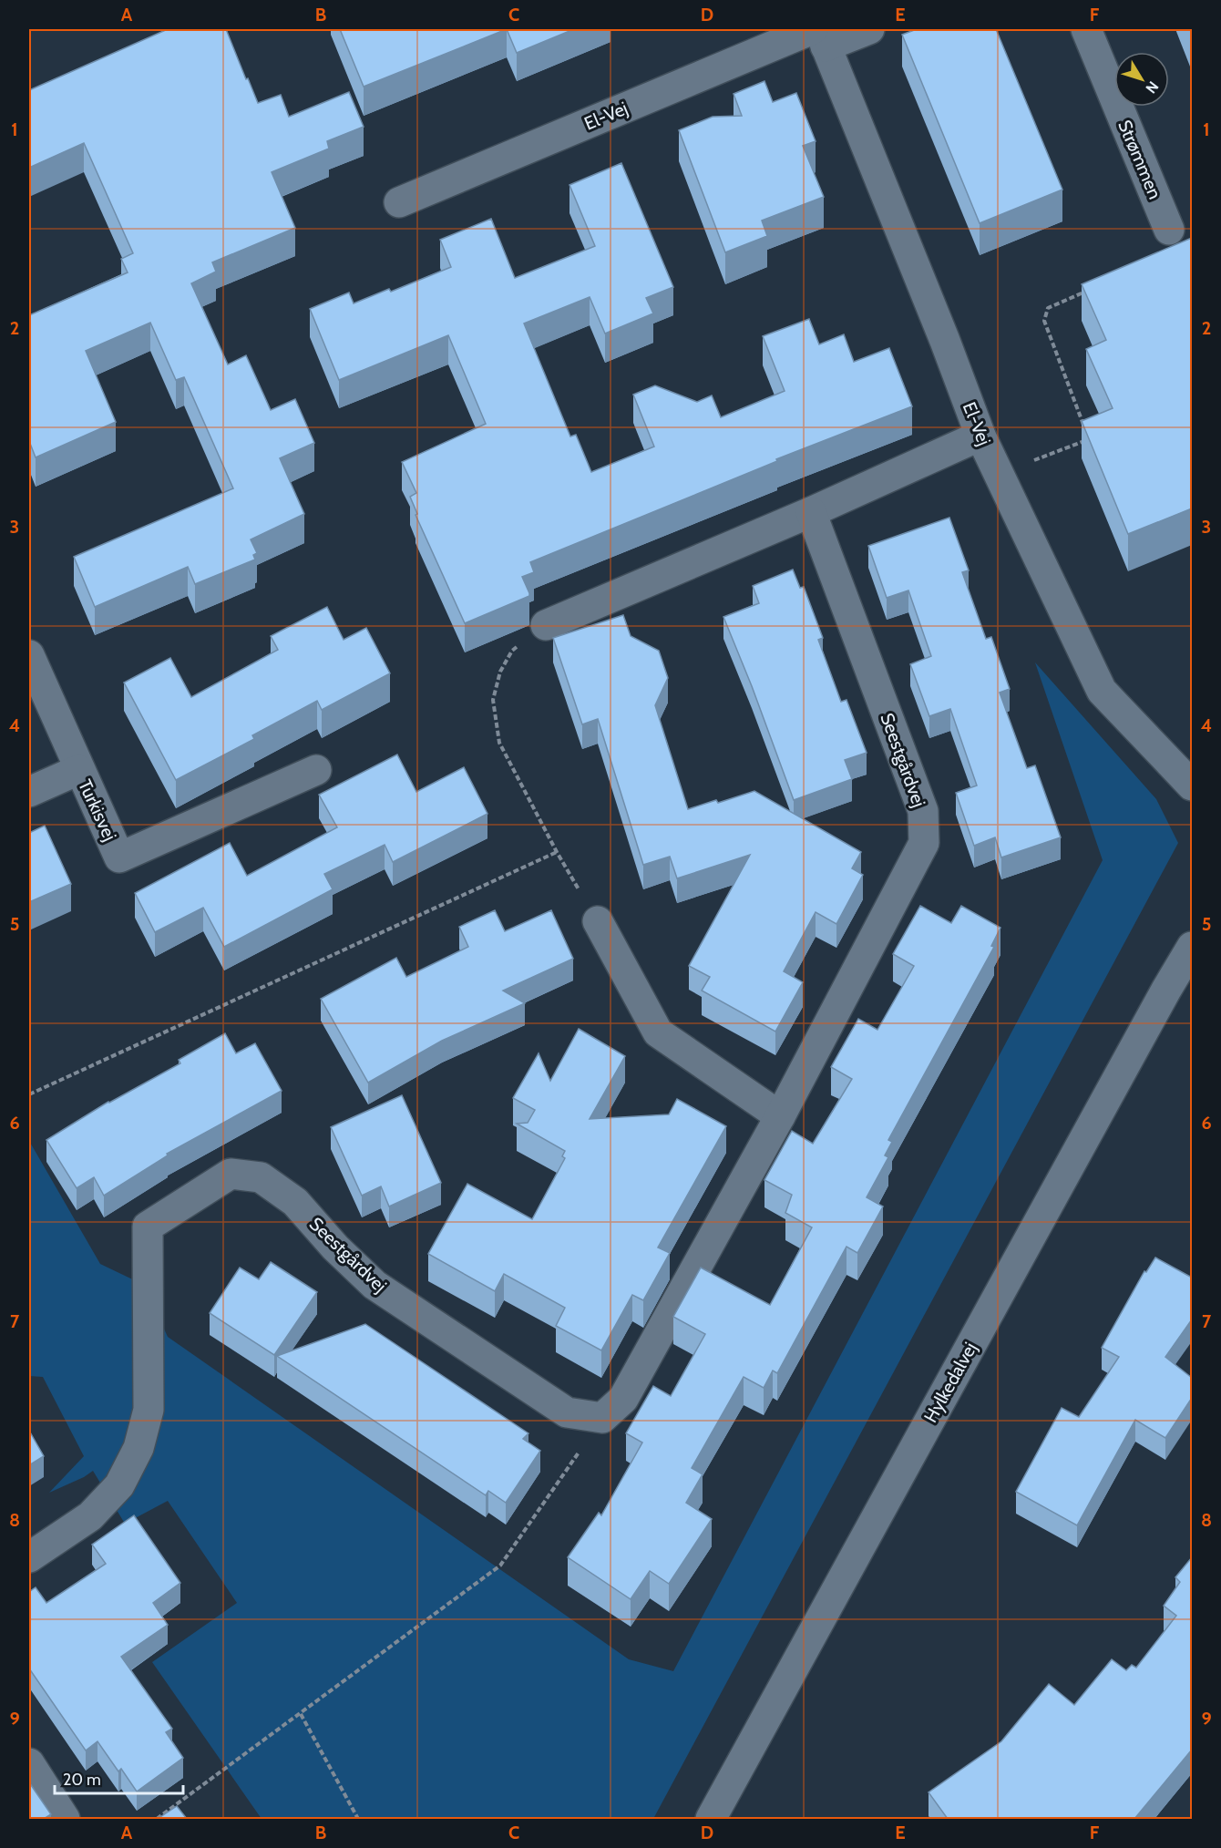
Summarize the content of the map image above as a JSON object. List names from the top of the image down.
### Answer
{
  "streets": {
    "street": [
      "El-Vej",
      "Strømmen",
      "Seestgårdvej",
      "Turkisvej",
      "Hylkedalvej"
    ]
  },
  "scale_bar": "20 m",
  "north": "bottom right",
  "grid": {
    "columns": [
      "A",
      "B",
      "C",
      "D",
      "E",
      "F"
    ],
    "rows": [
      "1",
      "2",
      "3",
      "4",
      "5",
      "6",
      "7",
      "8",
      "9"
    ]
  }
}
